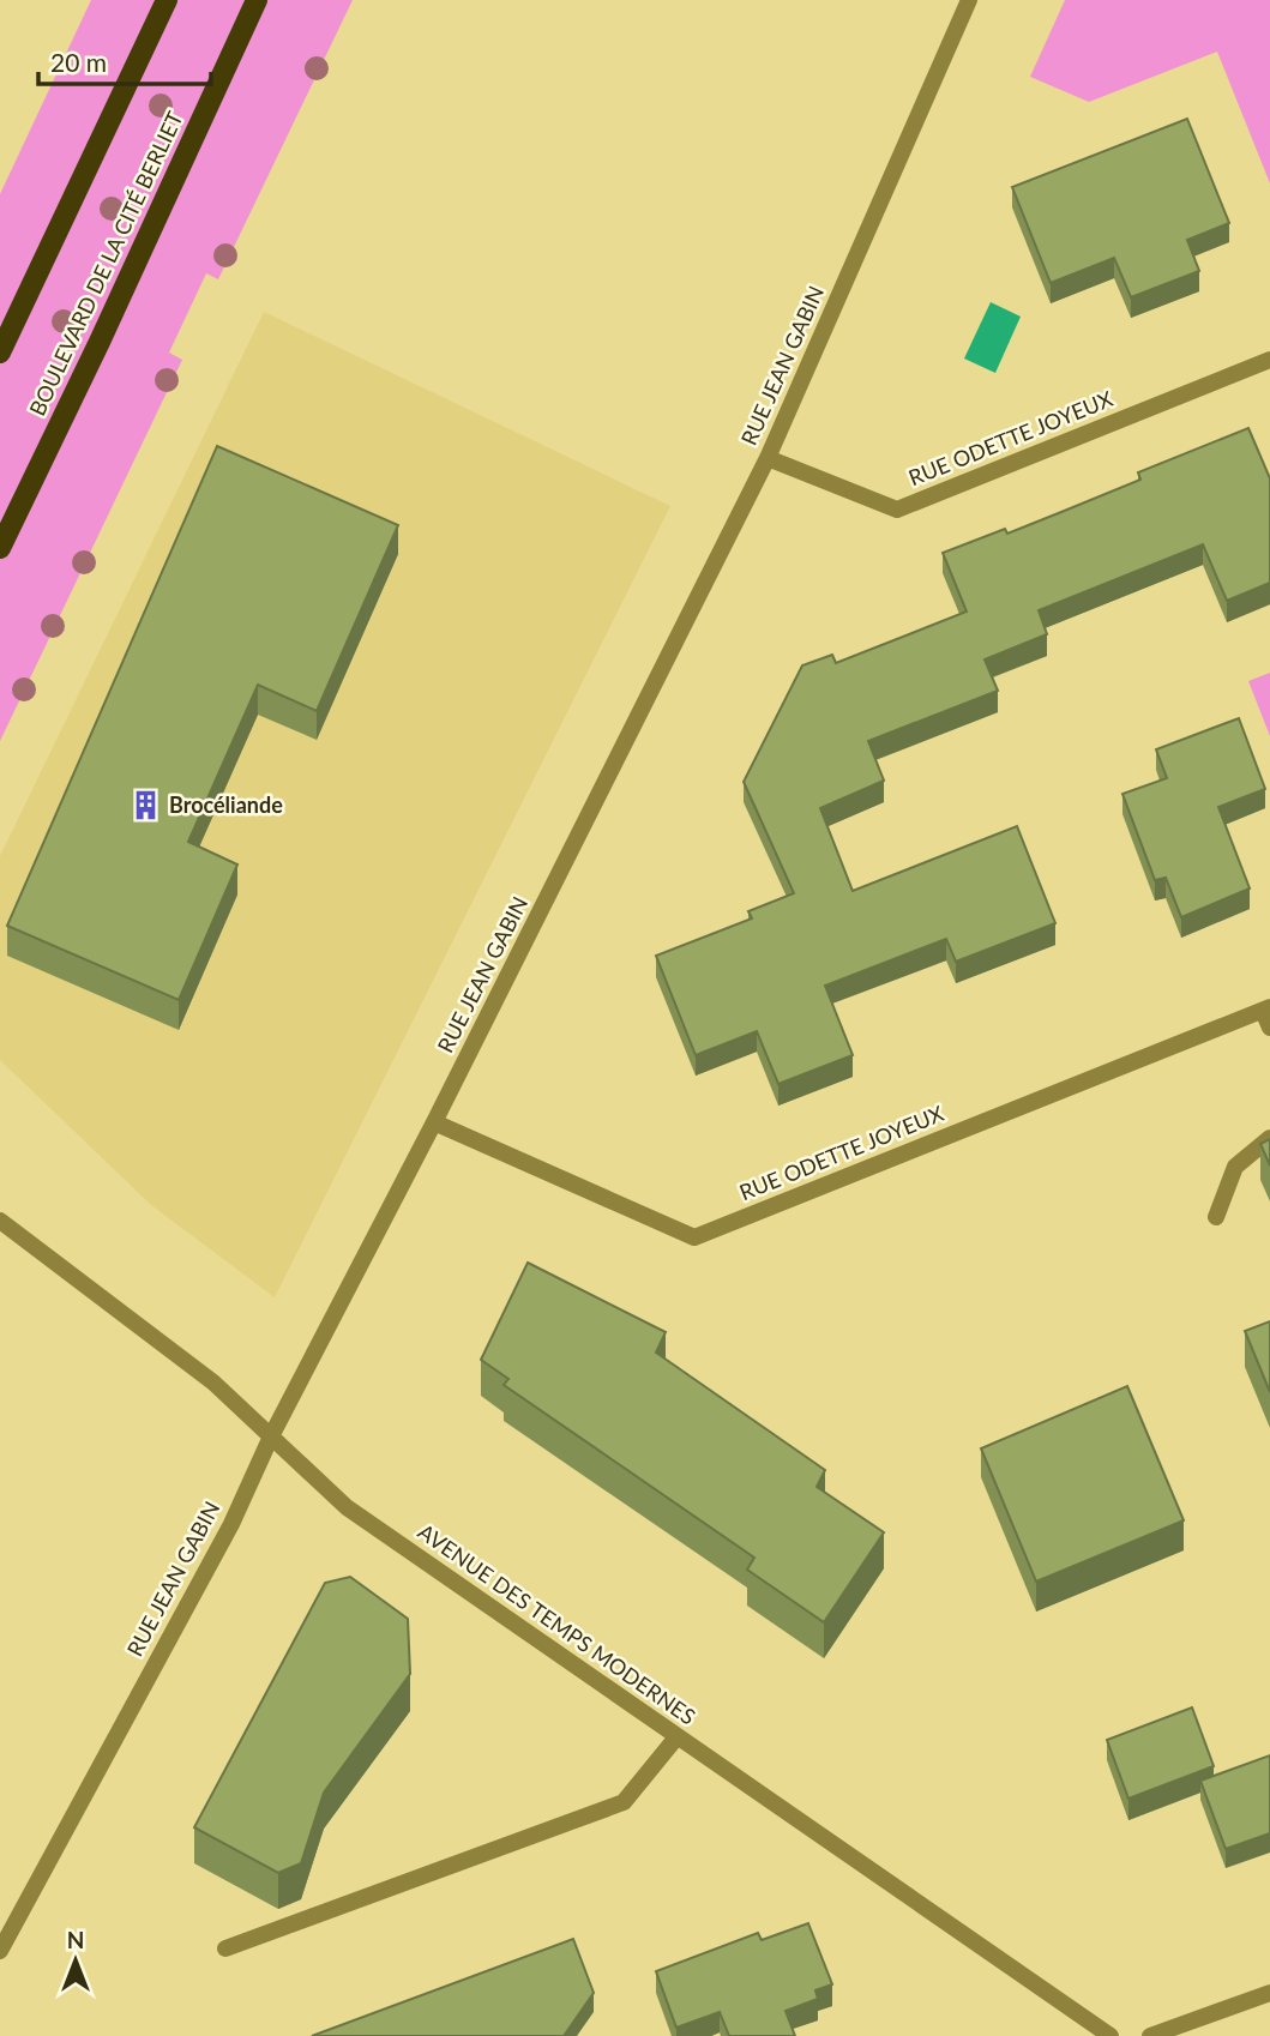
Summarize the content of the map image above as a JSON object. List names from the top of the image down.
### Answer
{
  "streets": {
    "main road": ["BOULEVARD DE LA CITÉ BERLIET"],
    "street": ["RUE JEAN GABIN", "RUE ODETTE JOYEUX", "AVENUE DES TEMPS MODERNES"]
  },
  "crossings": [
    ["RUE JEAN GABIN", "RUE ODETTE JOYEUX"],
    ["RUE JEAN GABIN", "AVENUE DES TEMPS MODERNES"]
  ],
  "places": {
    "building": ["Brocéliande"]
  },
  "scale_bar": "20 m",
  "north": "top"
}
